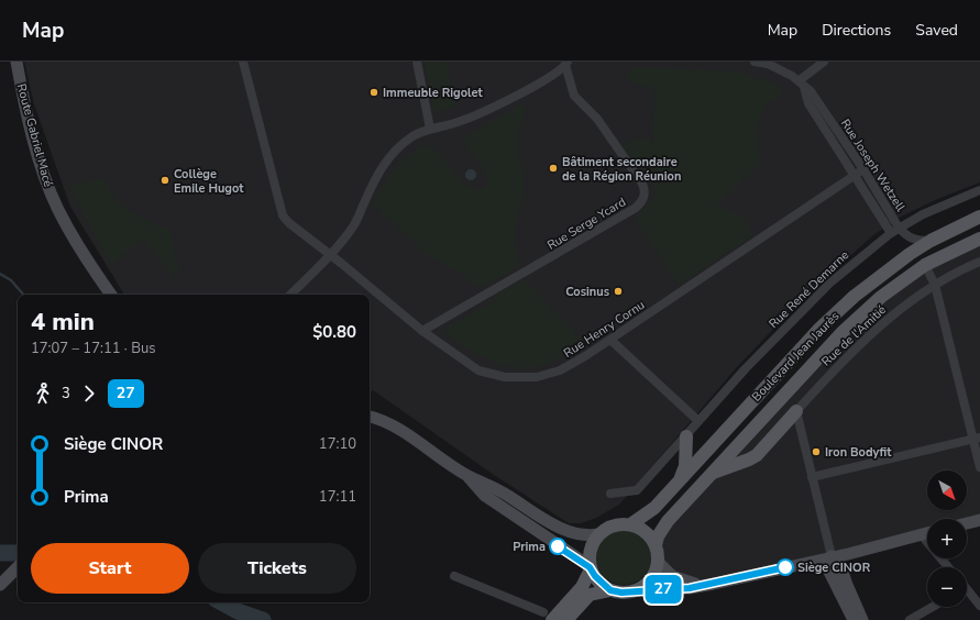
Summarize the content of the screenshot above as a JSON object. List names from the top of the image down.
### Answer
{
  "streets": {
    "main road": ["Route Gabriel Macé", "Boulevard Jean Jaurès"],
    "street": [
      "Rue Joseph Wetzell",
      "Rue Serge Ycard",
      "Rue René Demarne",
      "Rue Henry Cornu",
      "Rue de l'Amitié"
    ]
  },
  "crossings": [
    ["Rue Joseph Wetzell", "Rue René Demarne"],
    ["Rue Joseph Wetzell", "Rue Henry Cornu"],
    ["Rue Joseph Wetzell", "Boulevard Jean Jaurès"],
    ["Rue Serge Ycard", "Rue Henry Cornu"]
  ],
  "places": [
    "Immeuble Rigolet",
    "Bâtiment secondaire de la Région Réunion",
    "Collège Emile Hugot",
    "Cosinus",
    "Iron Bodyfit",
    "Prima",
    "Siège CINOR"
  ],
  "lines": ["bus line 27"],
  "north": "bottom right",
  "page": {
    "header": "Map",
    "nav": ["Map", "Directions", "Saved"],
    "on_map": "27",
    "heading": ["4 min", "17:07 – 17:11 · Bus", "$0.80"],
    "legs": ["3", "27"],
    "list": [
      {
        "name": "Siège CINOR",
        "value": "17:10"
      },
      {
        "name": "Prima",
        "value": "17:11"
      }
    ],
    "map_buttons": ["+", "−"],
    "buttons": ["Start", "Tickets"]
  }
}
